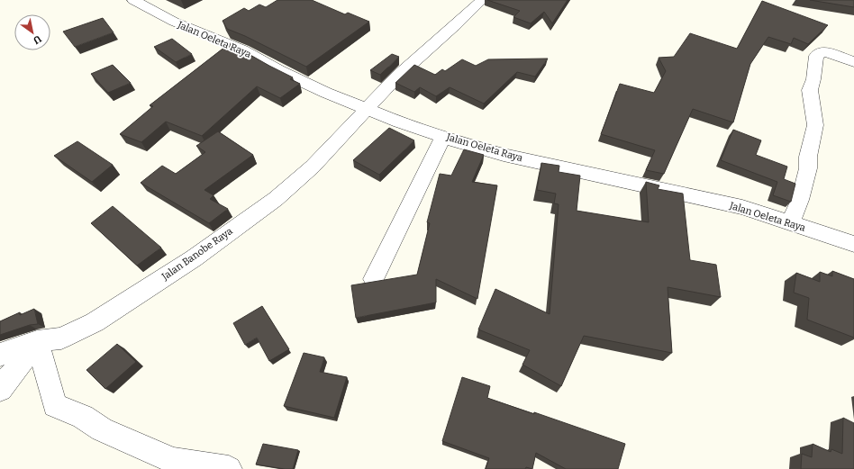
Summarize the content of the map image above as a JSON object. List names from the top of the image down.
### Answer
{
  "streets": {
    "street": ["Jalan Oeleta Raya", "Jalan Banobe Raya"]
  },
  "crossings": [
    ["Jalan Oeleta Raya", "Jalan Banobe Raya"]
  ],
  "north": "bottom right"
}
